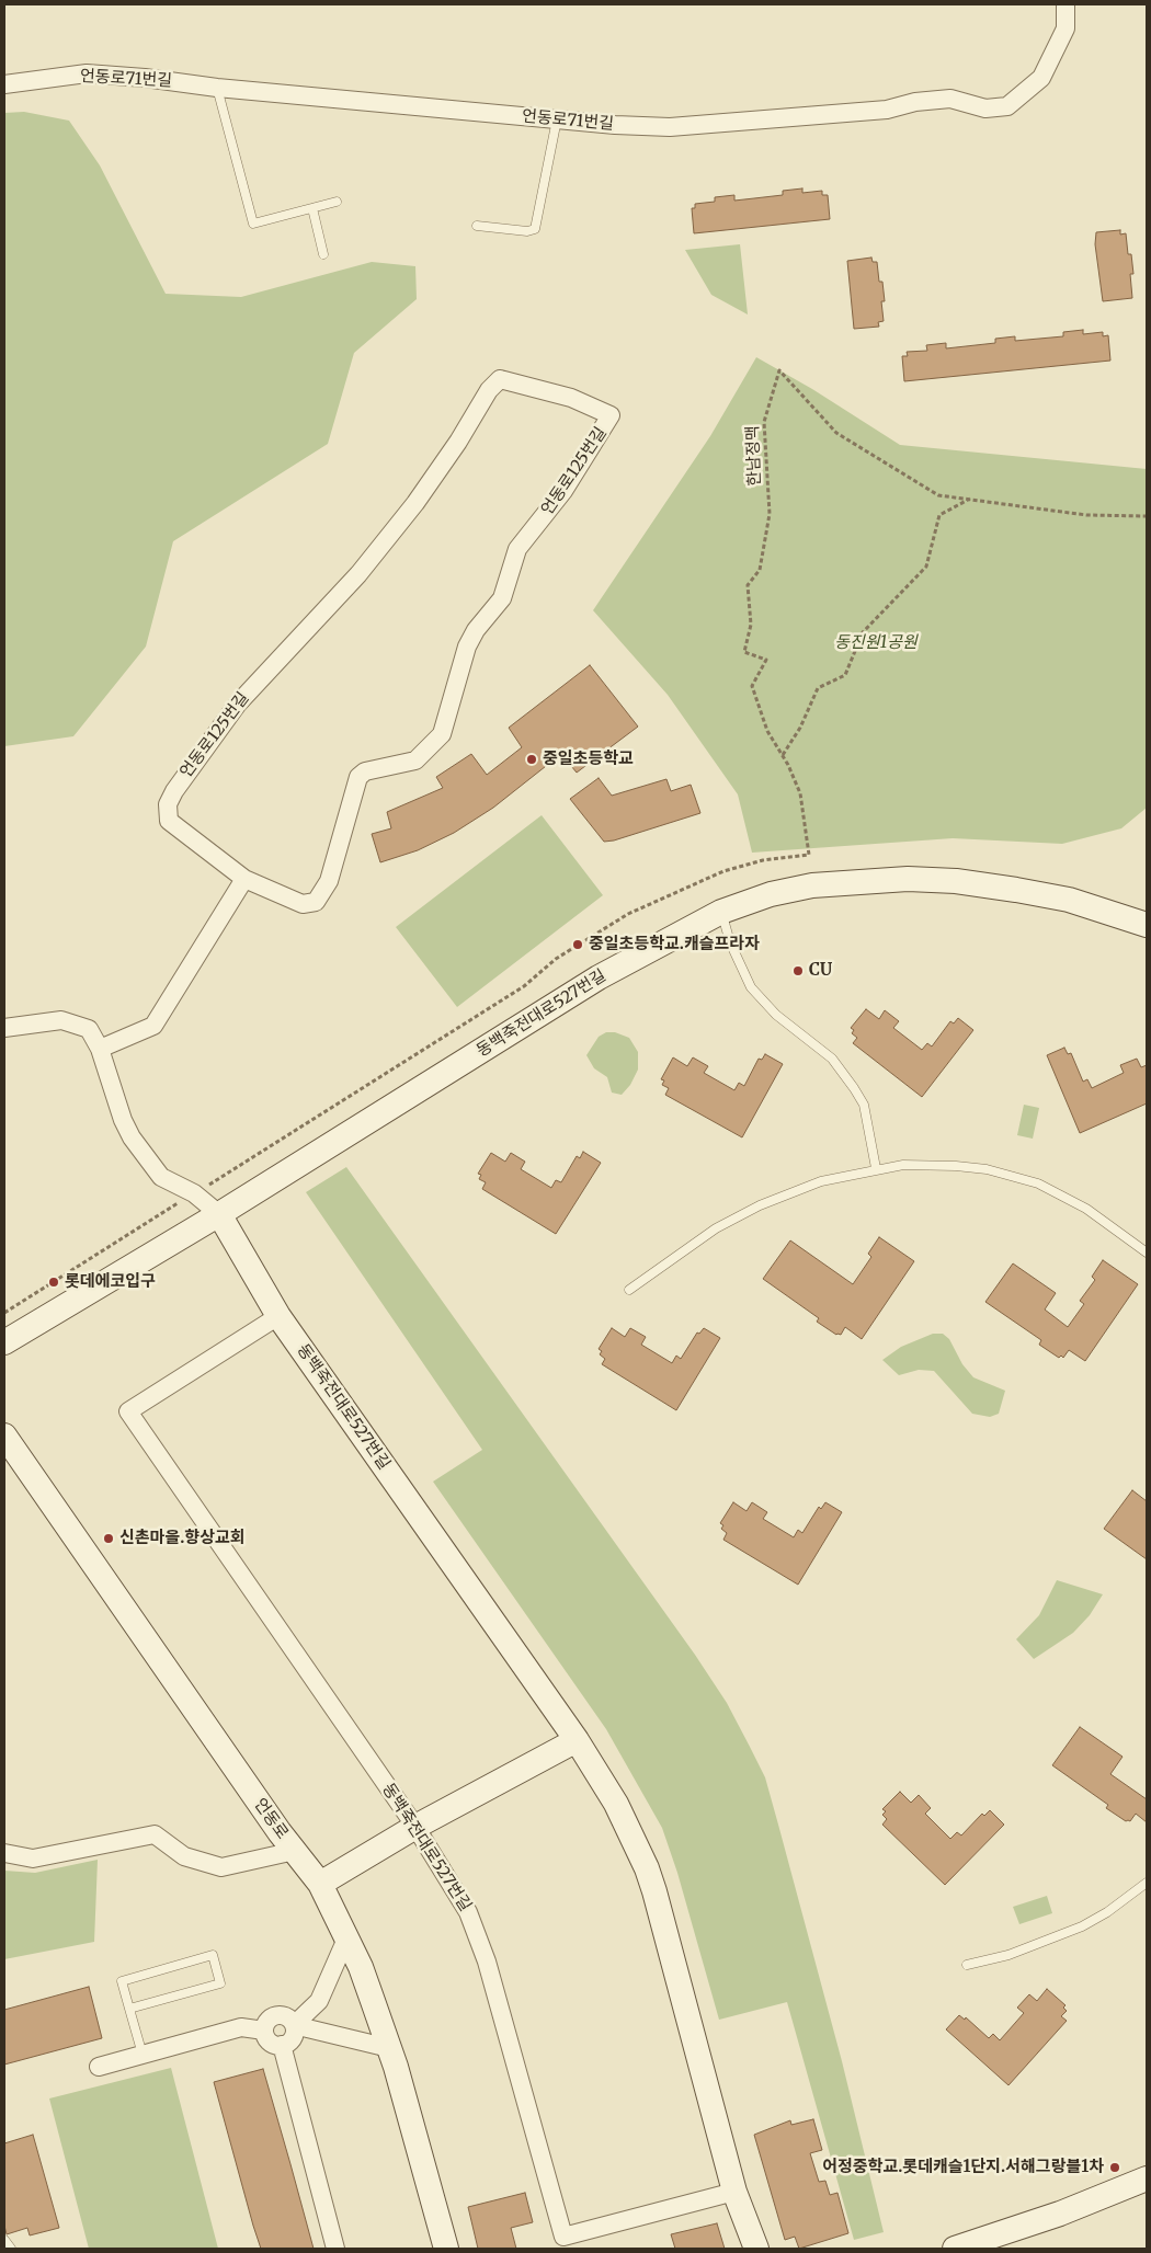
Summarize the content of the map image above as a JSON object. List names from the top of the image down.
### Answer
{
  "streets": {
    "street": [
      "언동로71번길",
      "언동로125번길",
      "동백죽전대로527번길",
      "언동로"
    ],
    "path": ["한남정맥"]
  },
  "parks": ["동진원1공원"],
  "places": [
    "중일초등학교",
    "중일초등학교.캐슬프라자",
    "CU",
    "롯데에코입구",
    "신촌마을.향상교회",
    "어정중학교.롯데캐슬1단지.서해그랑블1차"
  ]
}
